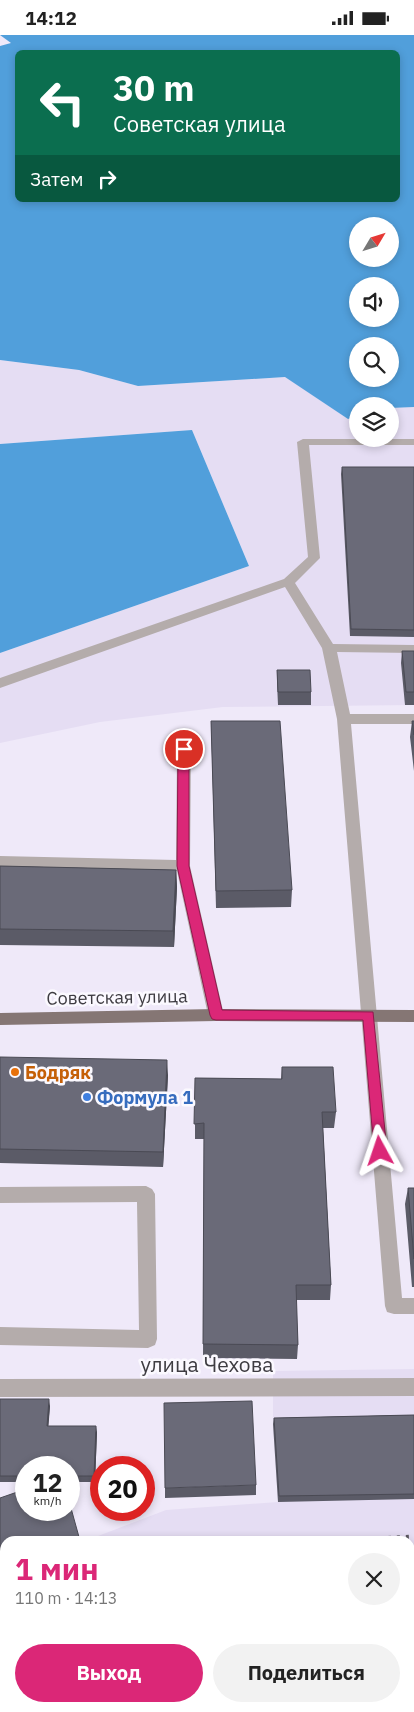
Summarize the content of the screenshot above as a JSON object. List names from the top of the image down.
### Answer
{
  "streets": {
    "main road": ["Советская улица"],
    "street": ["улица Чехова"]
  },
  "places": ["Бодряк", "Формула 1"],
  "north": "top right",
  "page": {
    "status": "14:12",
    "turn": ["30 m", "Советская улица"],
    "then": "Затем",
    "speed": "12 km/h",
    "limit": "20",
    "heading": ["1 мин", "110 m · 14:13"],
    "buttons": ["Выход", "Поделиться"]
  }
}
